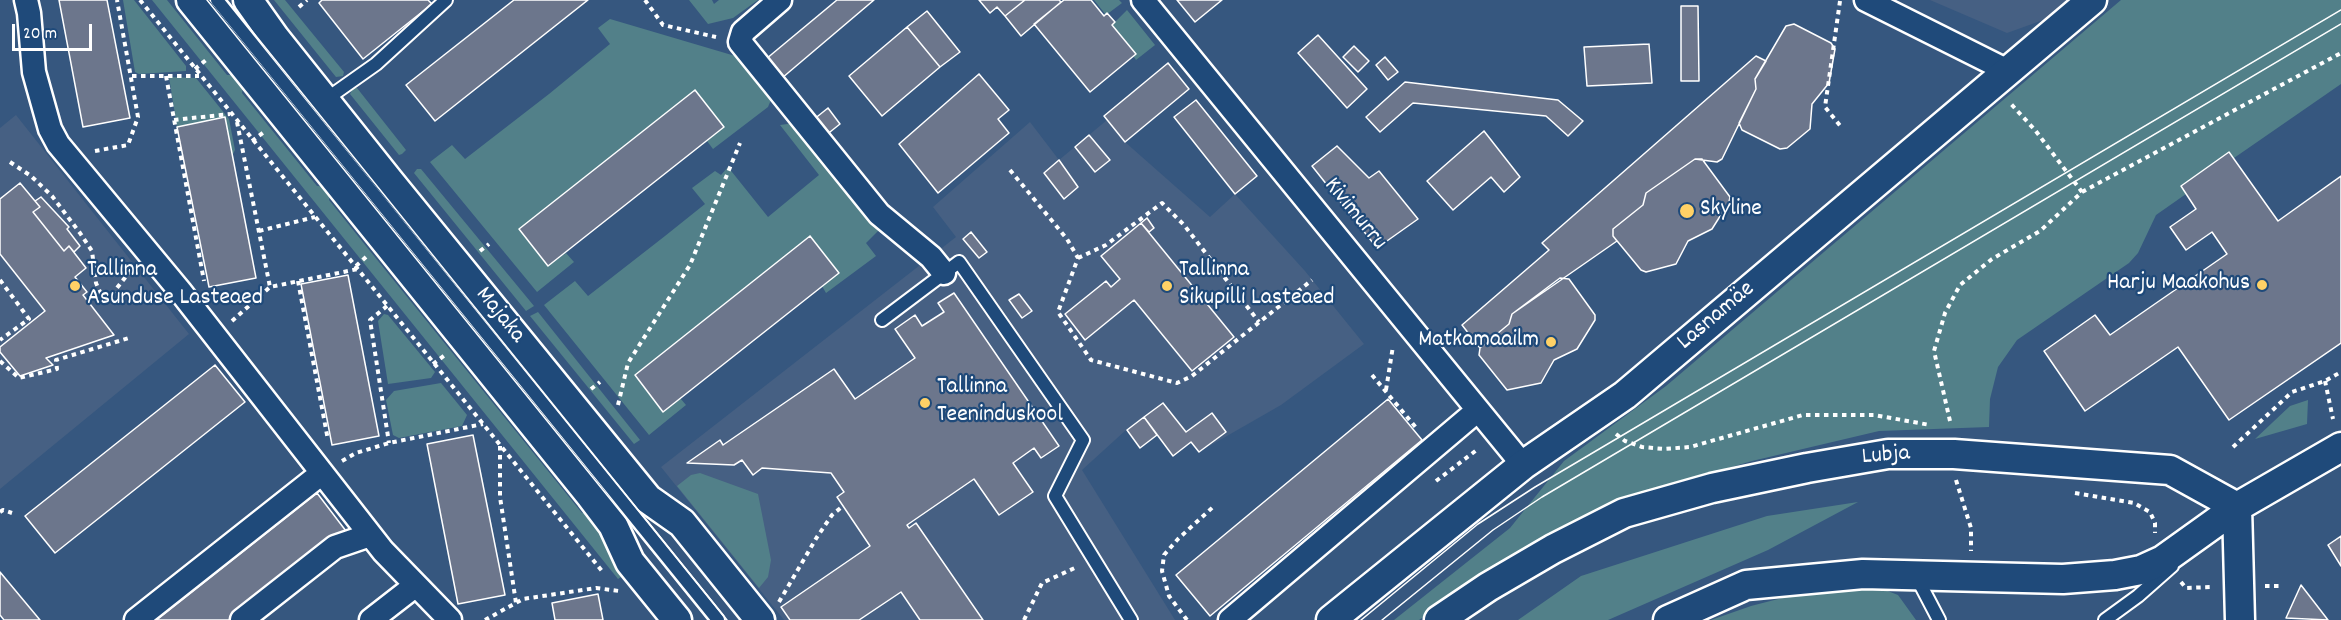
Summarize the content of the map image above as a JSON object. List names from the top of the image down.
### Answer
{
  "streets": {
    "street": [
      "Kivimurru",
      "Majaka",
      "Lasnamäe",
      "Lubja"
    ]
  },
  "crossings": [
    ["Kivimurru", "Lasnamäe"]
  ],
  "places": [
    "Skyline",
    "Harju Maakohus",
    "Tallinna Asunduse Lasteaed",
    "Tallinna Sikupilli Lasteaed",
    "Matkamaailm",
    "Tallinna Teeninduskool"
  ],
  "scale_bar": "20 m"
}
